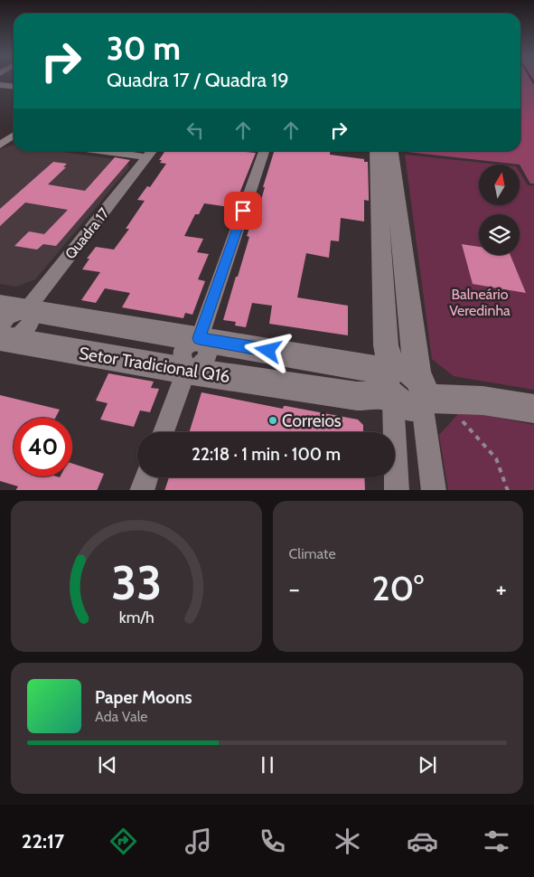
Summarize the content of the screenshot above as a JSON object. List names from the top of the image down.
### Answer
{
  "streets": {
    "street": ["Quadra 17", "Setor Tradicional Q16"]
  },
  "crossings": [
    ["Quadra 17", "Setor Tradicional Q16"]
  ],
  "parks": ["Balneário Veredinha"],
  "places": ["Correios"],
  "north": "top",
  "page": {
    "turn": ["30 m", "Quadra 17 / Quadra 19"],
    "limit": "40",
    "trip": "22:18 · 1 min · 100 m",
    "tile": "Climate",
    "heat": ["−", "20°", "+"],
    "song": ["Paper Moons", "Ada Vale"],
    "tabs": "22:17",
    "gauge": ["33", "km/h"]
  }
}
